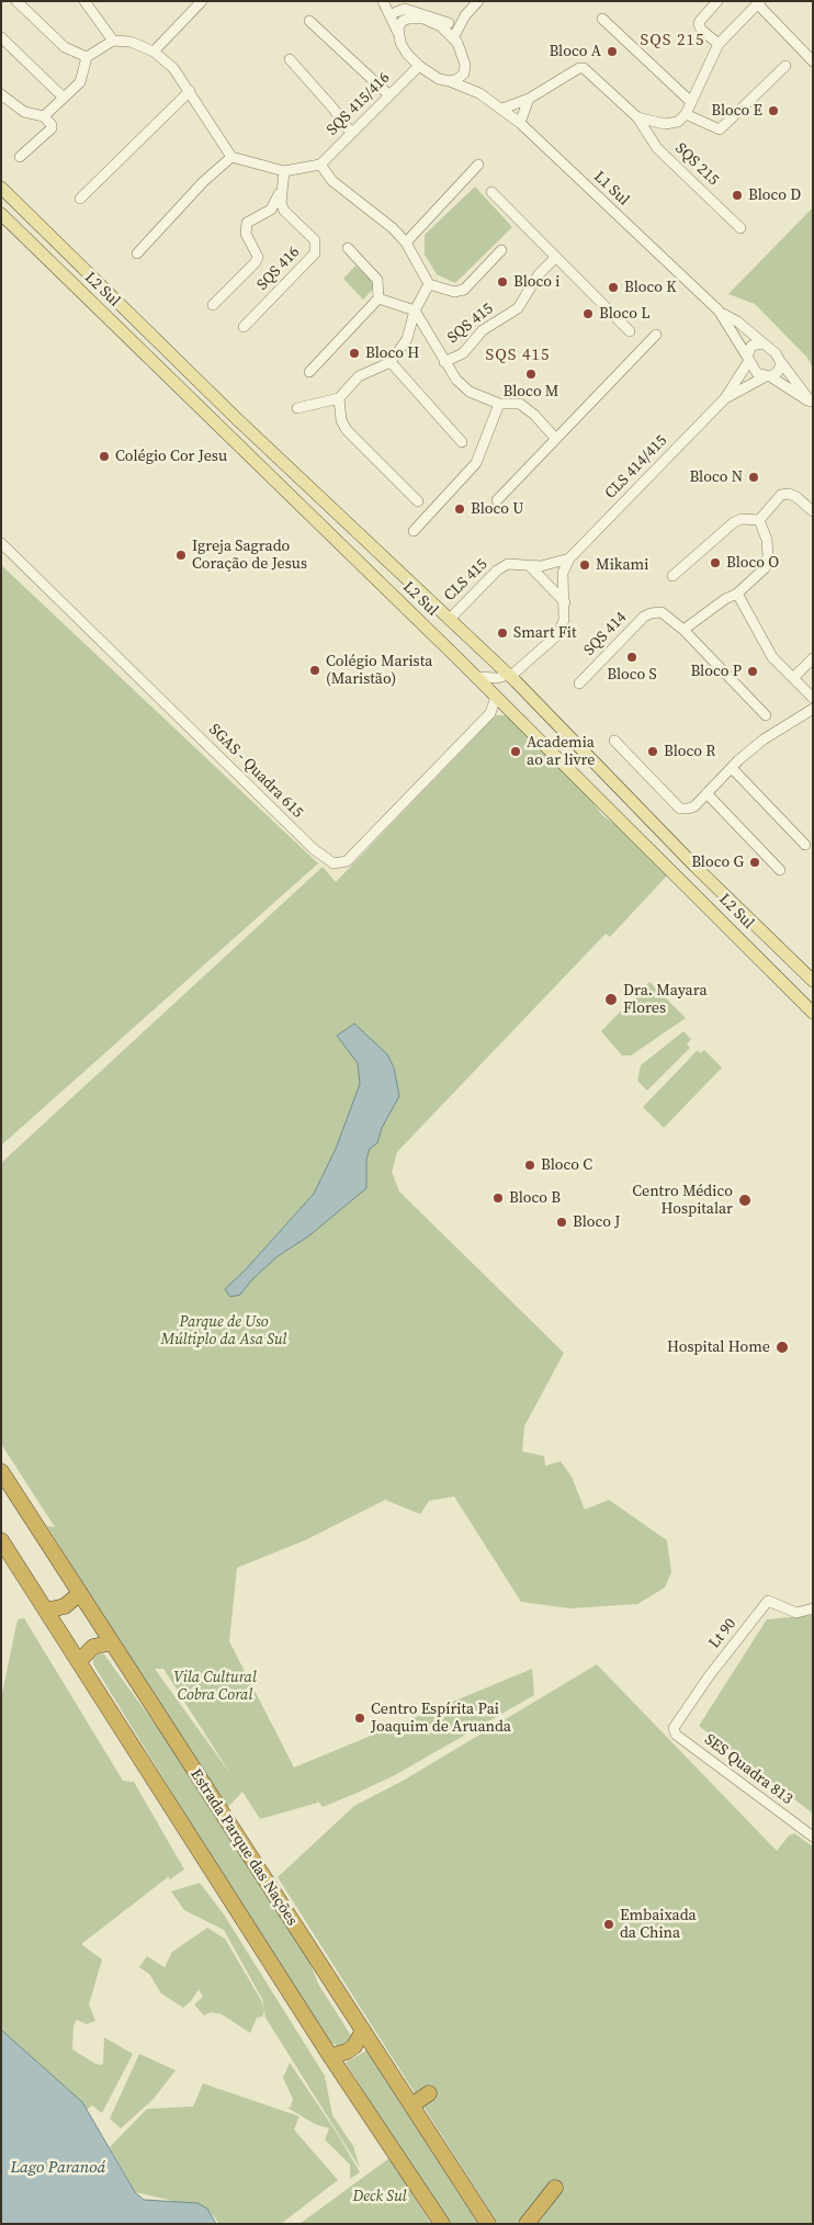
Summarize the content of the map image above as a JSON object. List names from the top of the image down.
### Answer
{
  "streets": {
    "highway": ["Estrada Parque das Nações"],
    "main road": ["L2 Sul"],
    "street": [
      "SQS 415/416",
      "SQS 215",
      "L1 Sul",
      "SQS 416",
      "SQS 415",
      "CLS 414/415",
      "CLS 415",
      "SQS 414",
      "SGAS - Quadra 615",
      "Lt 90",
      "SES Quadra 813"
    ]
  },
  "crossings": [
    ["SQS 415/416", "L1 Sul"],
    ["SQS 215", "L1 Sul"],
    ["L1 Sul", "CLS 414/415"],
    ["L2 Sul", "CLS 415"],
    ["L2 Sul", "SGAS - Quadra 615"],
    ["CLS 414/415", "CLS 415"],
    ["Lt 90", "SES Quadra 813"]
  ],
  "districts": ["SQS 215", "SQS 415"],
  "water": ["Lago Paranoá"],
  "parks": ["Parque de Uso Múltiplo da Asa Sul", "Vila Cultural Cobra Coral", "Deck Sul"],
  "places": [
    "Bloco A",
    "Bloco E",
    "Bloco D",
    "Bloco i",
    "Bloco K",
    "Bloco L",
    "Bloco H",
    "Bloco M",
    "Colégio Cor Jesu",
    "Bloco N",
    "Bloco U",
    "Igreja Sagrado Coração de Jesus",
    "Bloco O",
    "Mikami",
    "Smart Fit",
    "Bloco S",
    "Colégio Marista (Maristão)",
    "Bloco P",
    "Academia ao ar livre",
    "Bloco R",
    "Bloco G",
    "Dra. Mayara Flores",
    "Bloco C",
    "Bloco B",
    "Centro Médico Hospitalar",
    "Bloco J",
    "Hospital Home",
    "Centro Espírita Pai Joaquim de Aruanda",
    "Embaixada da China"
  ]
}
